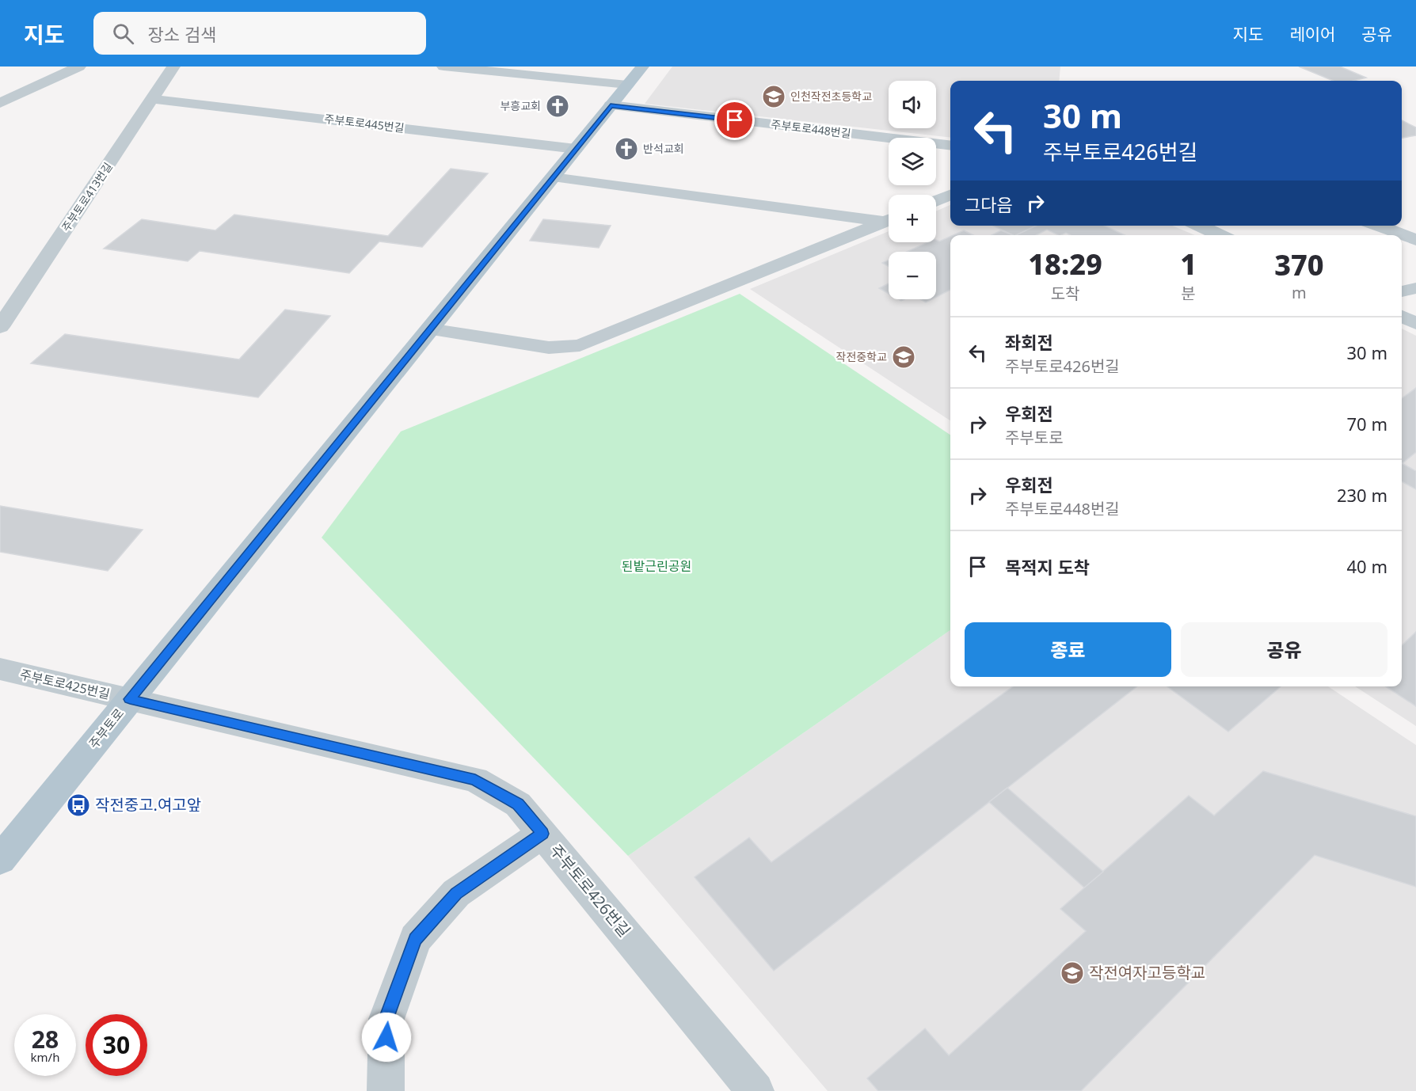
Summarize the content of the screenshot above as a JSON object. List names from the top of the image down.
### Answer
{
  "streets": {
    "main road": ["주부토로"],
    "street": [
      "주부토로445번길",
      "주부토로448번길",
      "주부토로413번길",
      "주부토로425번길",
      "주부토로426번길"
    ]
  },
  "crossings": [
    ["주부토로445번길", "주부토로413번길"],
    ["주부토로445번길", "주부토로"],
    ["주부토로448번길", "주부토로"],
    ["주부토로425번길", "주부토로"],
    ["주부토로425번길", "주부토로426번길"],
    ["주부토로", "주부토로426번길"]
  ],
  "parks": ["된밭근린공원"],
  "places": {
    "school or university": ["인천작전초등학교", "작전중학교", "작전여자고등학교"],
    "church": ["부흥교회", "반석교회"],
    "bus stop": ["작전중고.여고앞"]
  },
  "page": {
    "header": "지도",
    "search": "장소 검색",
    "nav": ["지도", "레이어", "공유"],
    "map_buttons": ["+", "−"],
    "turn": ["30 m", "주부토로426번길"],
    "then": "그다음",
    "eta": [
      "18:29",
      "도착",
      "1",
      "분",
      "370",
      "m"
    ],
    "list": [
      {
        "name": "좌회전",
        "note": "주부토로426번길",
        "value": "30 m"
      },
      {
        "name": "우회전",
        "note": "주부토로",
        "value": "70 m"
      },
      {
        "name": "우회전",
        "note": "주부토로448번길",
        "value": "230 m"
      },
      {
        "name": "목적지 도착",
        "value": "40 m"
      }
    ],
    "buttons": ["종료", "공유"],
    "speed": "28 km/h",
    "limit": "30"
  }
}
